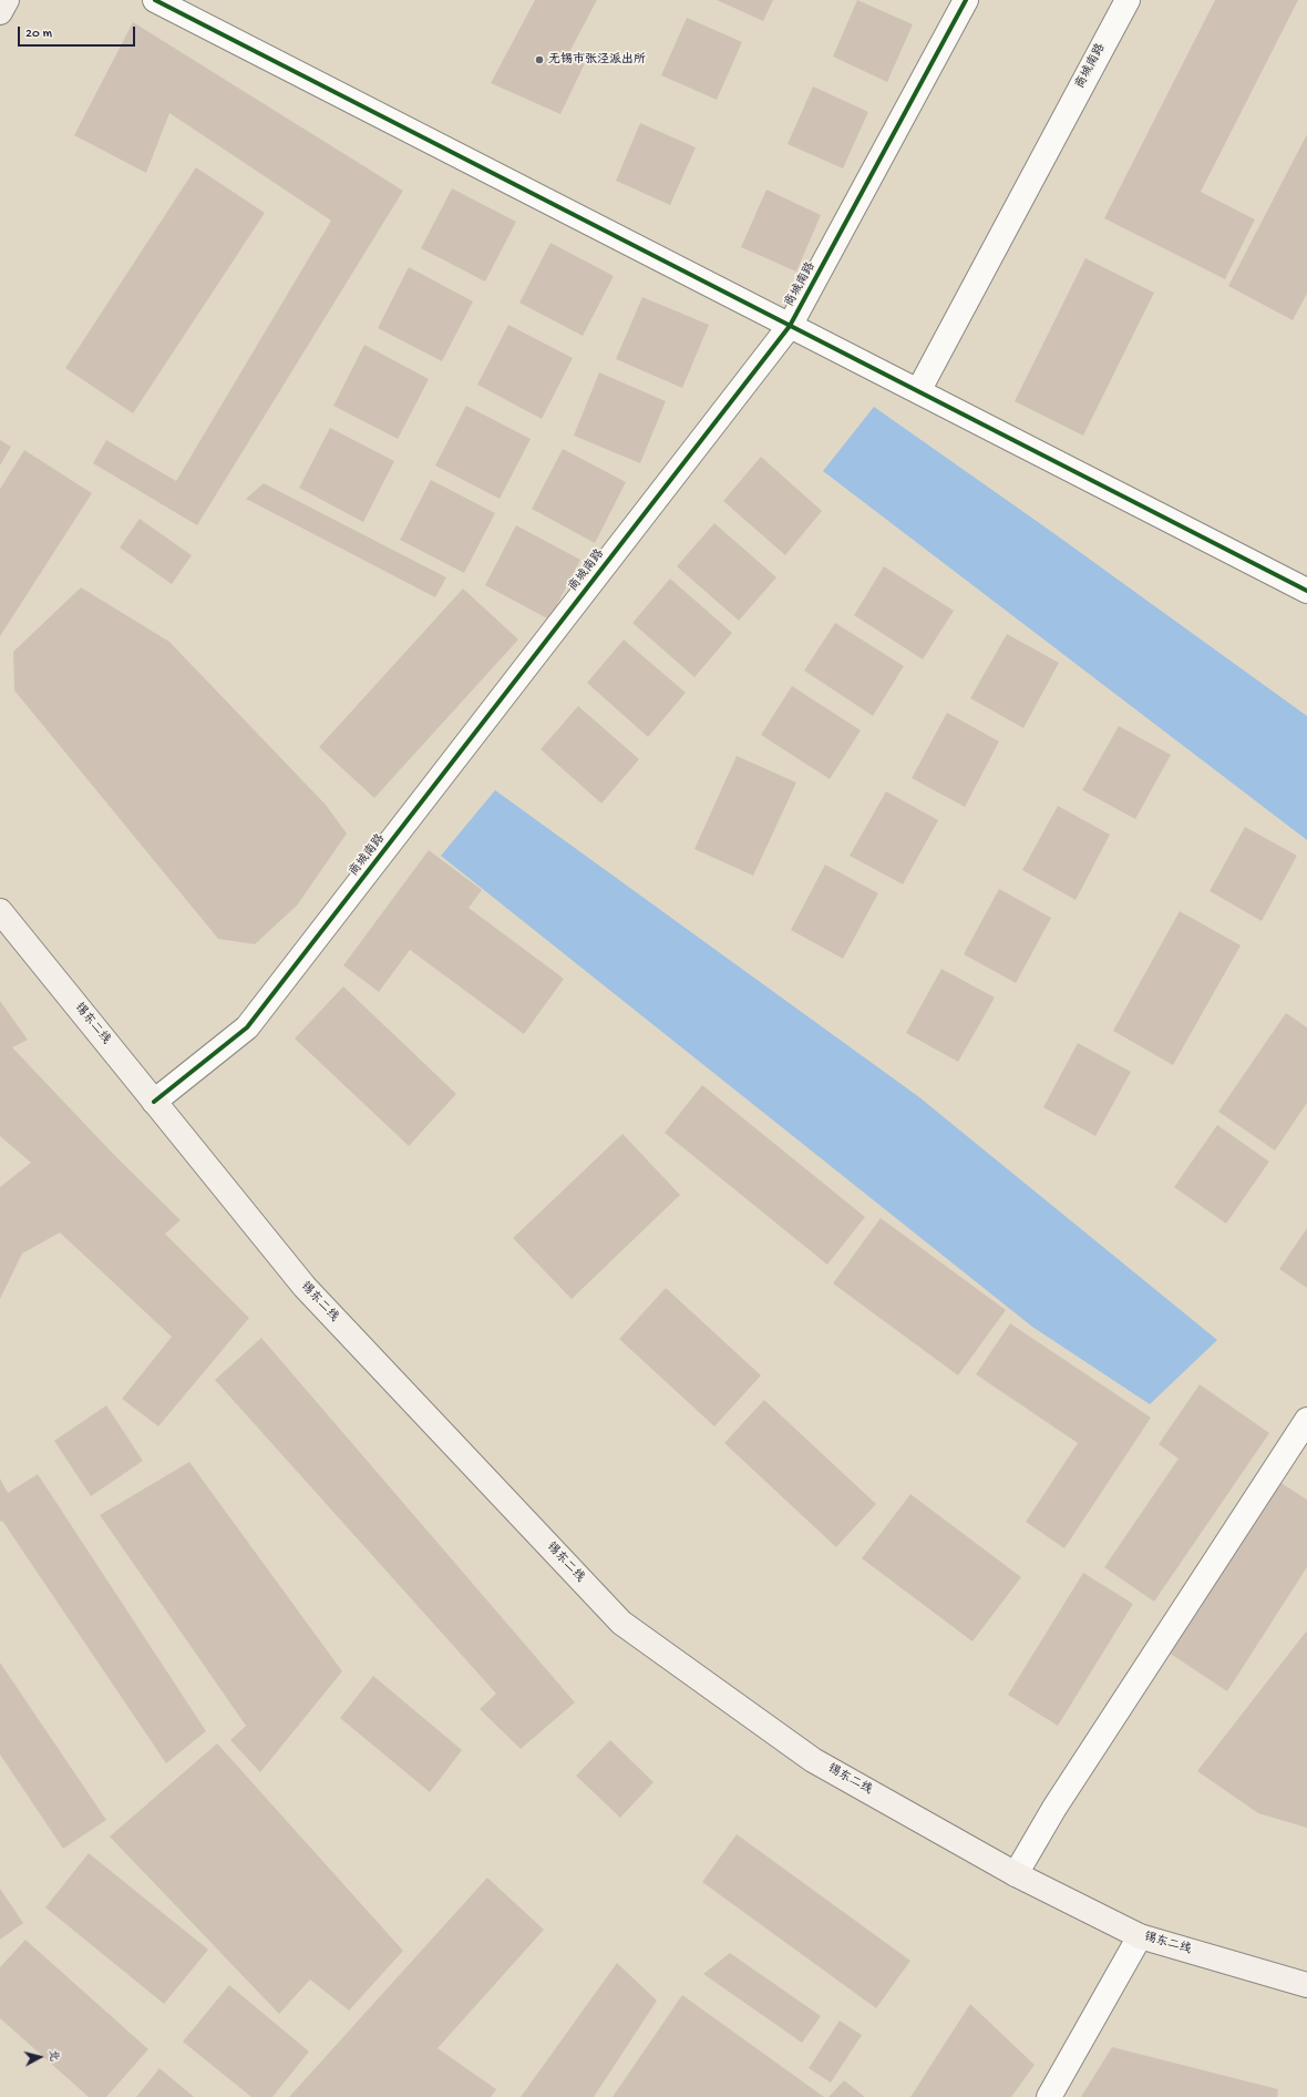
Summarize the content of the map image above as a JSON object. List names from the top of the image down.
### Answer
{
  "streets": {
    "main road": ["锡东二线"],
    "street": ["商城南路"]
  },
  "crossings": [
    ["商城南路", "锡东二线"]
  ],
  "places": ["无锡市张泾派出所"],
  "scale_bar": "20 m",
  "north": "right"
}
